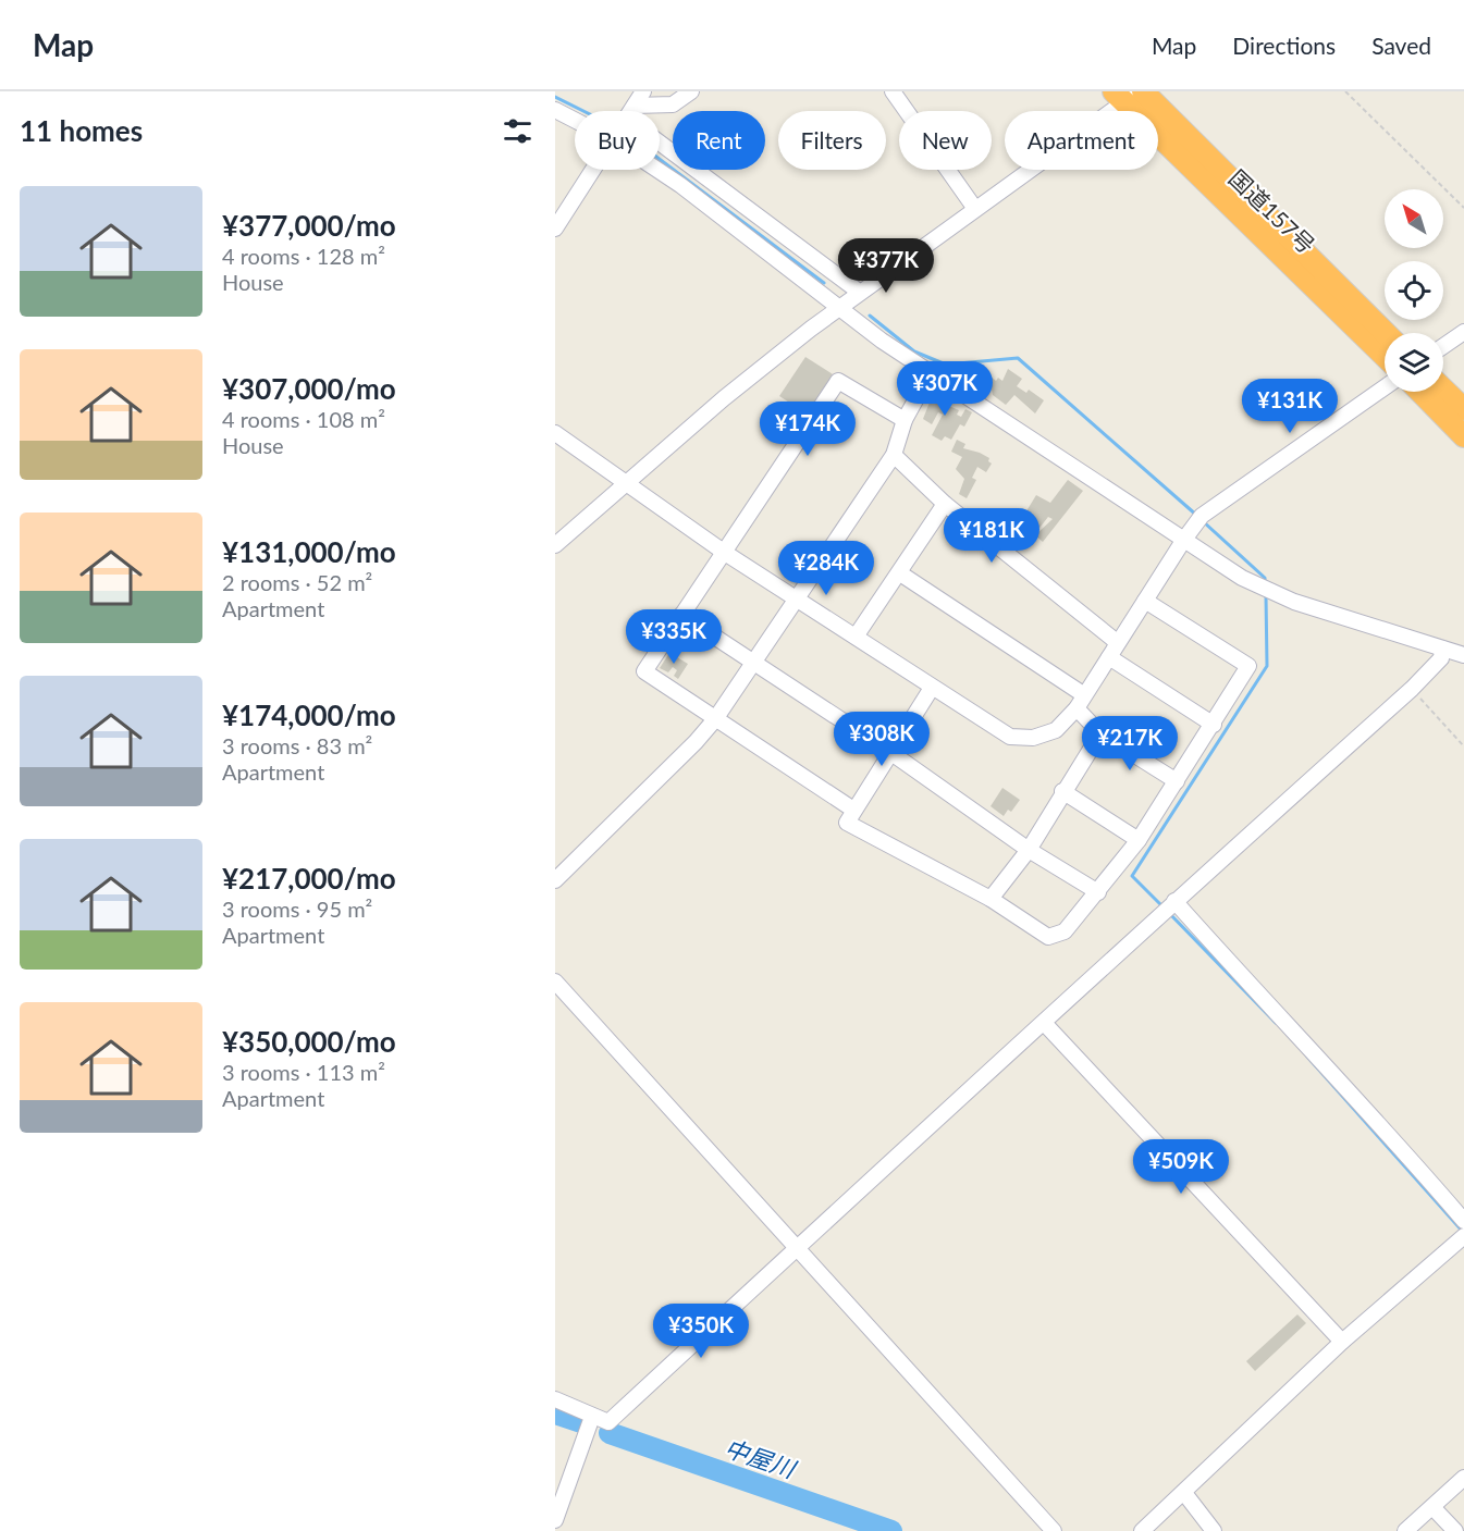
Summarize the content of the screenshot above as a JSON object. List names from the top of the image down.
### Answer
{
  "streets": {
    "highway": ["国道157号"]
  },
  "water": ["中屋川"],
  "north": "top left",
  "page": {
    "header": "Map",
    "nav": ["Map", "Directions", "Saved"],
    "heading": "11 homes",
    "chip": [
      "Buy",
      "Rent",
      "Filters",
      "New",
      "Apartment"
    ],
    "list": [
      {
        "name": "¥377,000/mo",
        "note": "4 rooms · 128 m² · House"
      },
      {
        "name": "¥307,000/mo",
        "note": "4 rooms · 108 m² · House"
      },
      {
        "name": "¥131,000/mo",
        "note": "2 rooms · 52 m² · Apartment"
      },
      {
        "name": "¥174,000/mo",
        "note": "3 rooms · 83 m² · Apartment"
      },
      {
        "name": "¥217,000/mo",
        "note": "3 rooms · 95 m² · Apartment"
      },
      {
        "name": "¥350,000/mo",
        "note": "3 rooms · 113 m² · Apartment"
      }
    ],
    "price": [
      "¥377K",
      "¥307K",
      "¥131K",
      "¥174K",
      "¥181K",
      "¥284K",
      "¥335K",
      "¥308K",
      "¥217K",
      "¥509K",
      "¥350K"
    ]
  }
}
